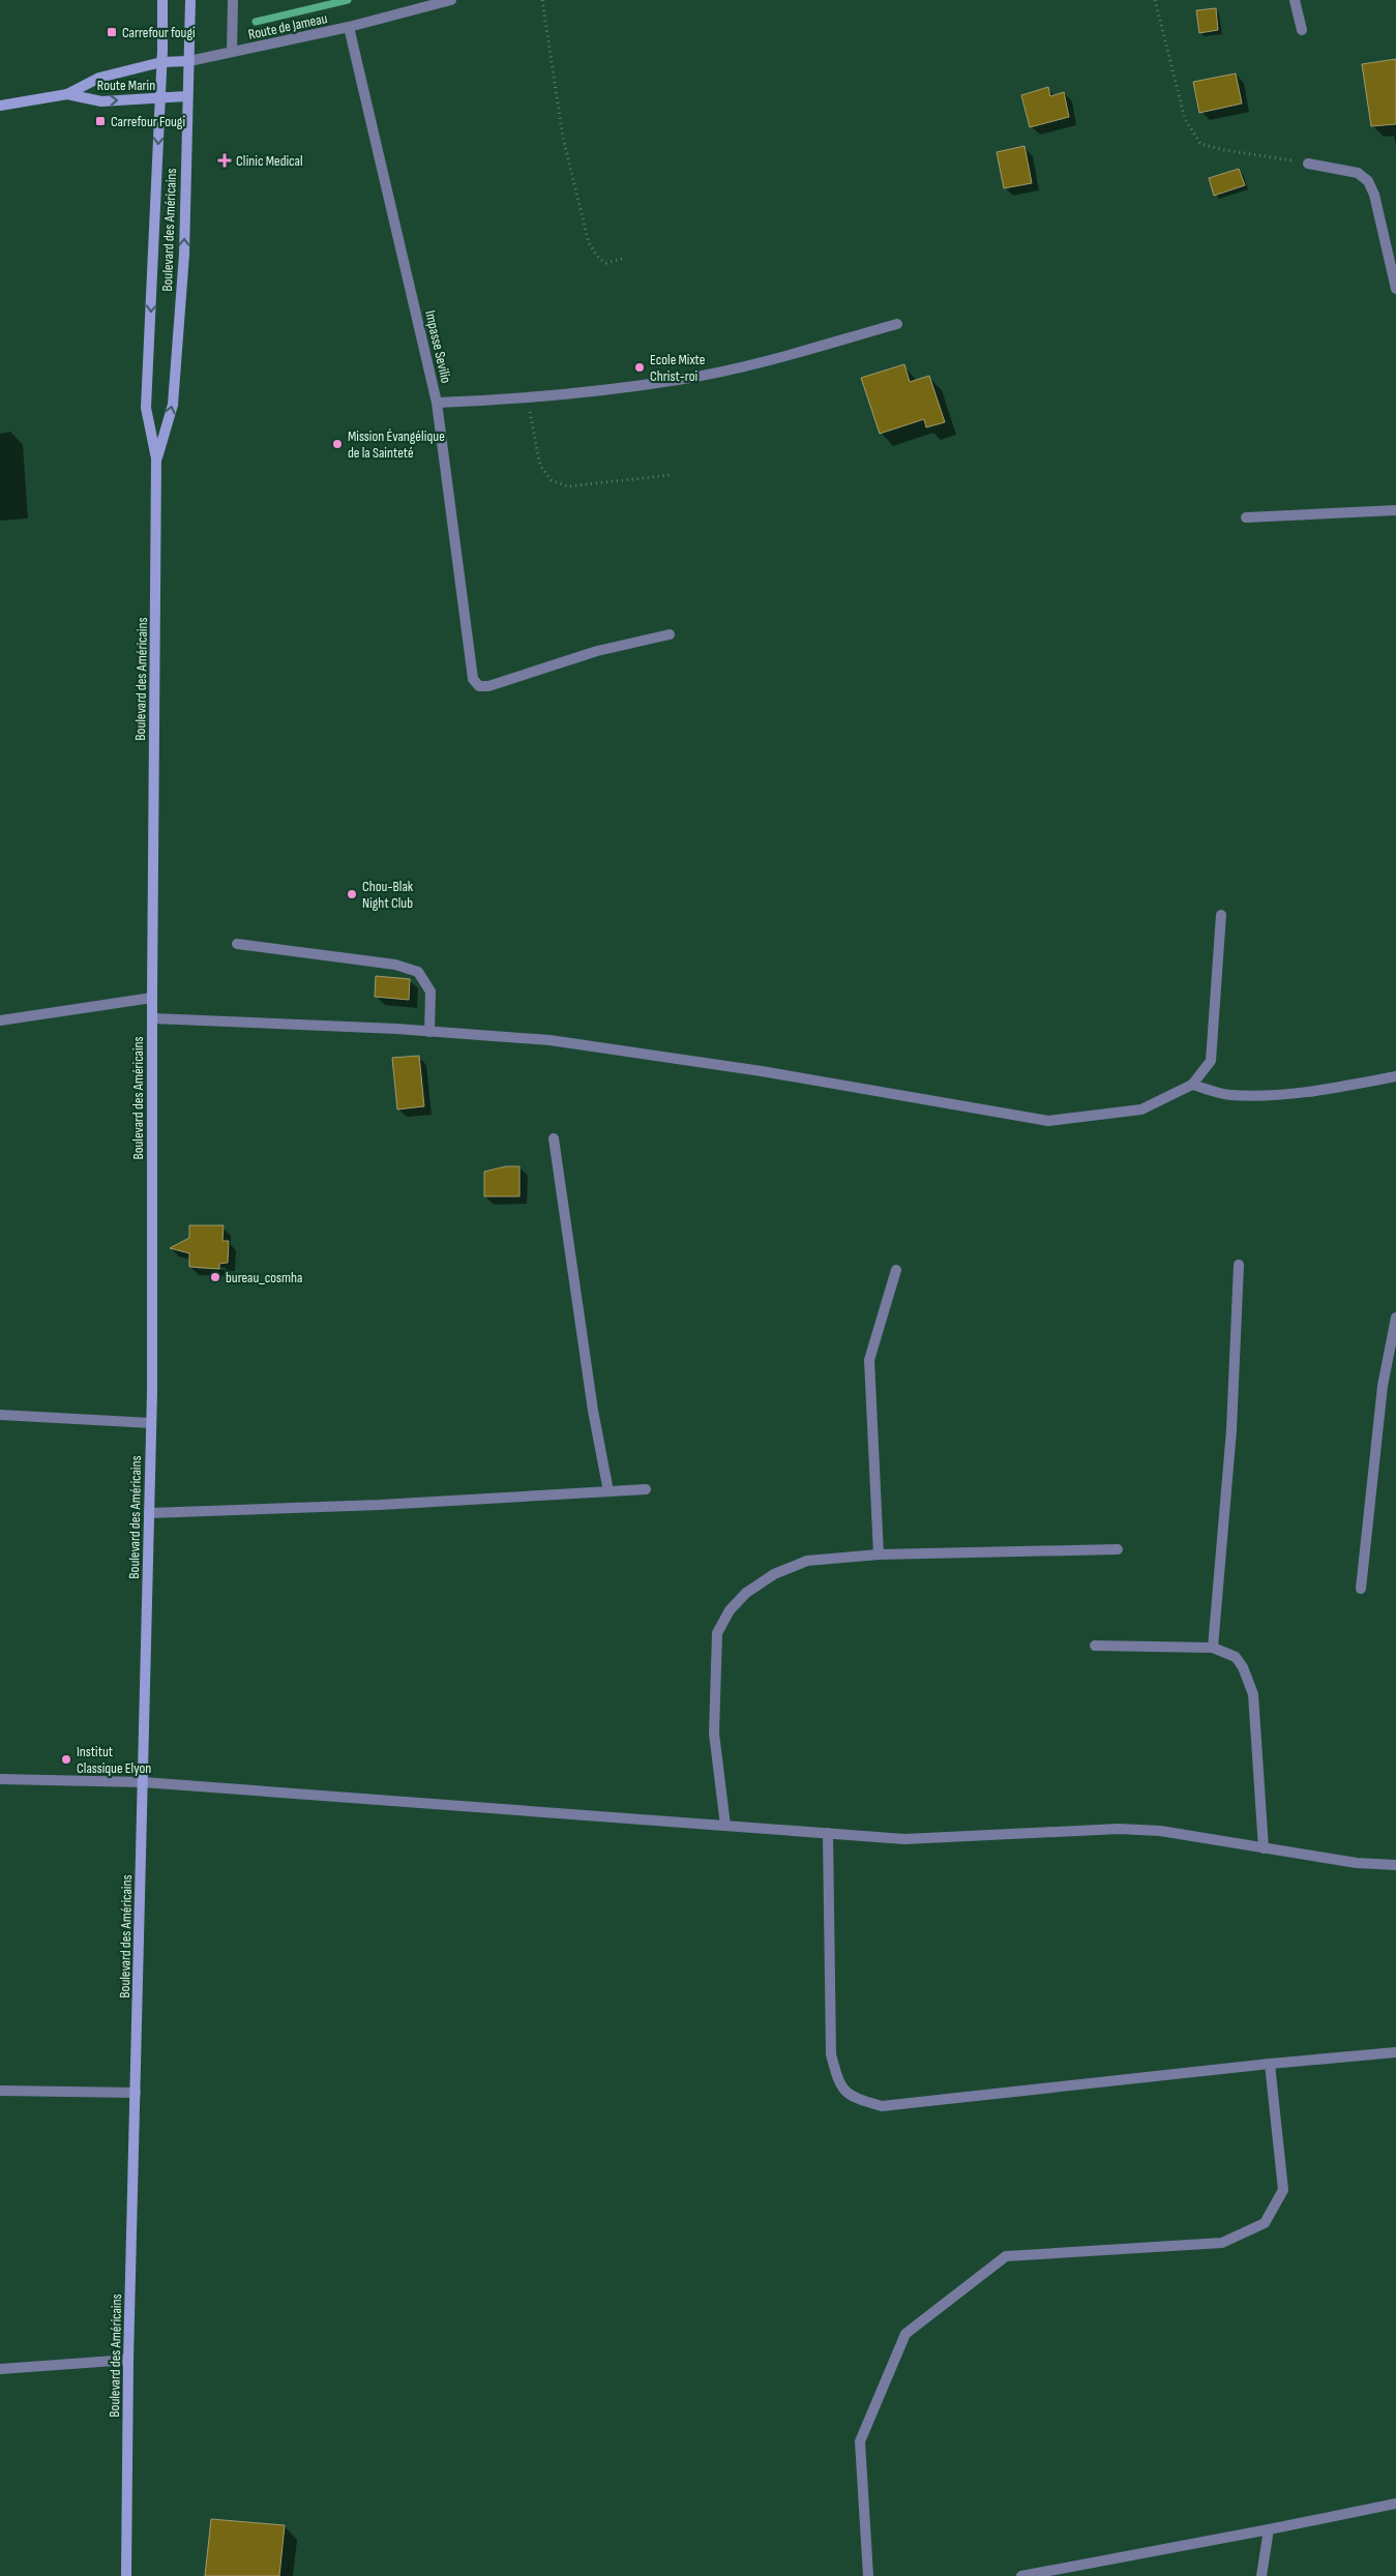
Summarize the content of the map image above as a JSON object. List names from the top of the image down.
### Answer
{
  "streets": {
    "main road": ["Route Marin", "Boulevard des Américains"],
    "street": ["Route de Jameau", "Impasse Sevilio"]
  },
  "crossings": [
    ["Route de Jameau", "Boulevard des Américains"],
    ["Route de Jameau", "Impasse Sevilio"],
    ["Route Marin", "Boulevard des Américains"]
  ],
  "places": {
    "transit": ["Carrefour fougi", "Carrefour Fougi"],
    "health": ["Clinic Medical"],
    "other": [
      "Ecole Mixte Christ-roi",
      "Mission Évangélique de la Sainteté",
      "Chou-Blak Night Club",
      "bureau_cosmha",
      "Institut Classique Elyon"
    ]
  }
}
